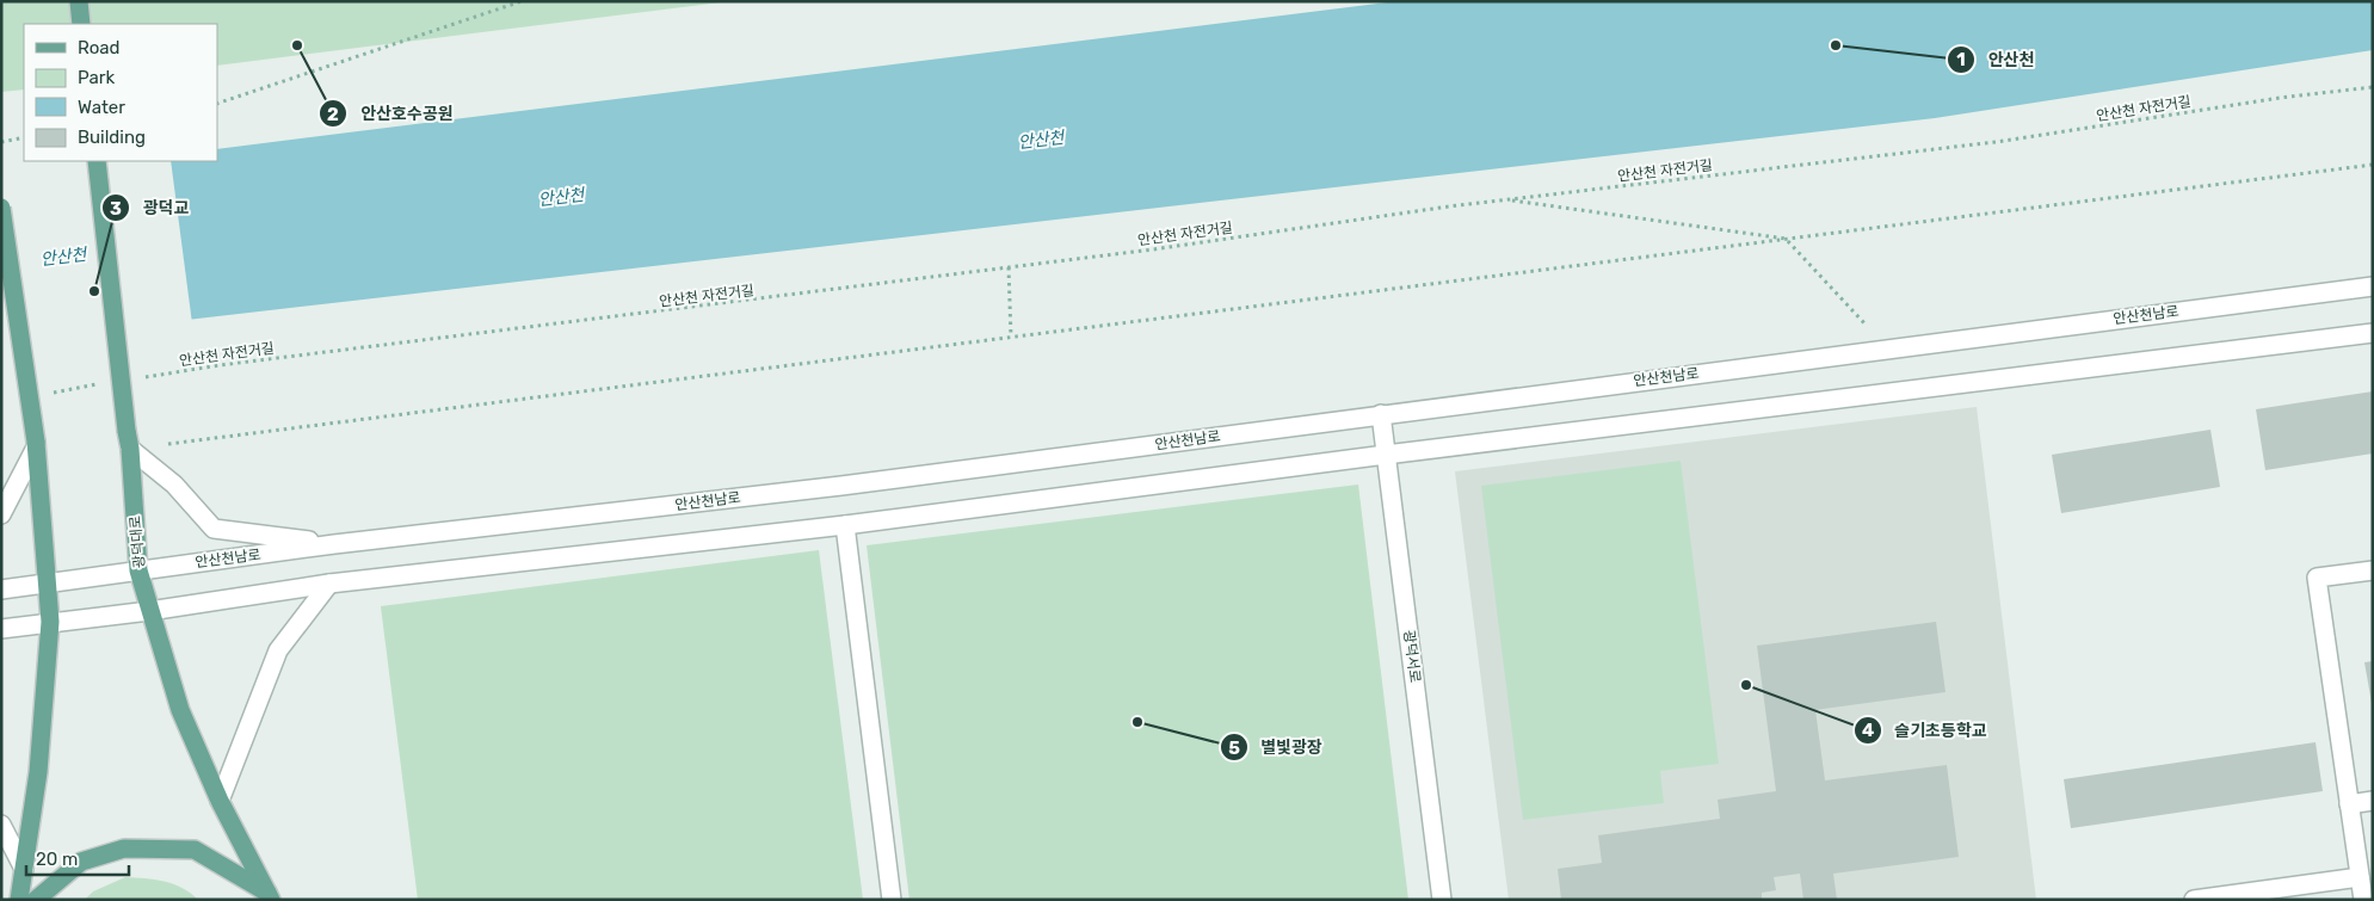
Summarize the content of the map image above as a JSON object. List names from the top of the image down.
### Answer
{
  "streets": {
    "main road": ["광덕대로"],
    "street": ["안산천남로", "광덕서로"],
    "path": ["안산천 자전거길"]
  },
  "crossings": [
    ["안산천남로", "광덕대로"],
    ["안산천남로", "광덕서로"]
  ],
  "water": ["안산천"],
  "places": [
    "안산호수공원",
    "안산천",
    "광덕교",
    "슬기초등학교",
    "별빛광장"
  ],
  "legend": [
    "Road",
    "Park",
    "Water",
    "Building"
  ],
  "scale_bar": "20 m"
}
